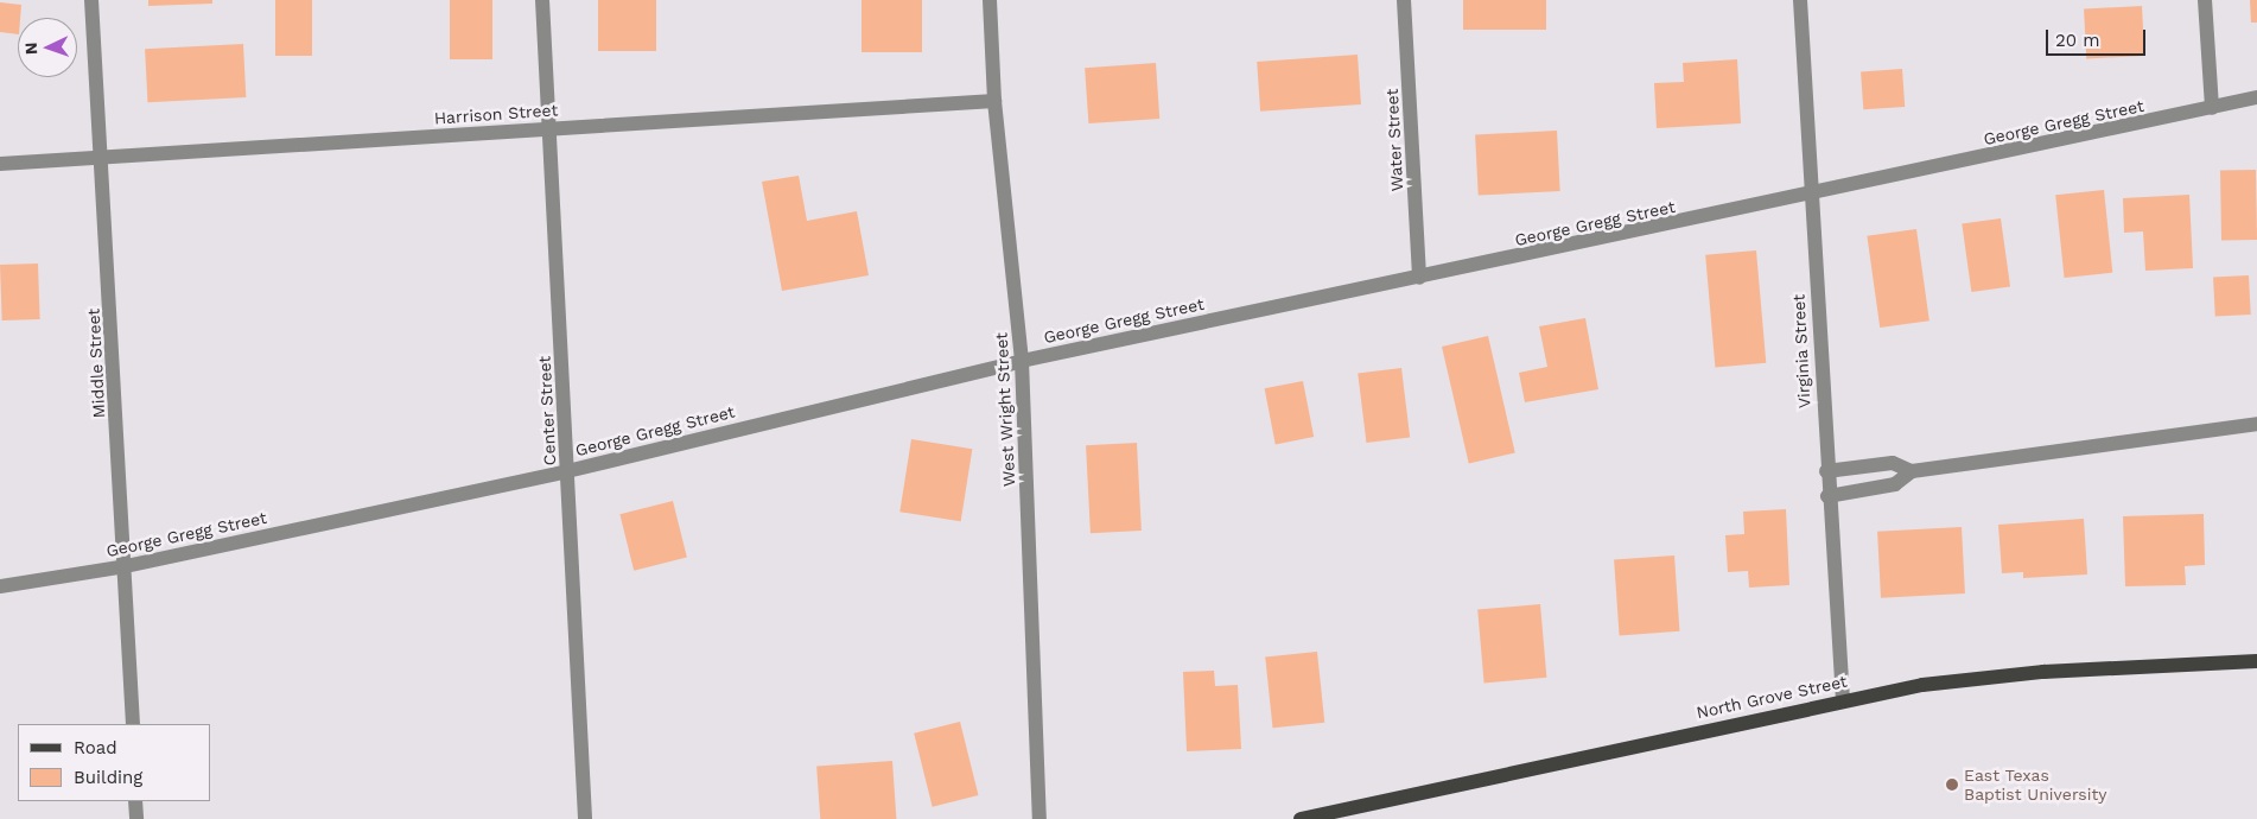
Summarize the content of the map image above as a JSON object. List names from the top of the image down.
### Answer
{
  "streets": {
    "main road": ["North Grove Street"],
    "street": [
      "Harrison Street",
      "George Gregg Street",
      "Water Street",
      "Virginia Street",
      "Middle Street",
      "West Wright Street",
      "Center Street"
    ]
  },
  "crossings": [
    ["Harrison Street", "Middle Street"],
    ["Harrison Street", "West Wright Street"],
    ["Harrison Street", "Center Street"],
    ["George Gregg Street", "Water Street"],
    ["George Gregg Street", "Virginia Street"],
    ["George Gregg Street", "Middle Street"],
    ["George Gregg Street", "West Wright Street"],
    ["George Gregg Street", "Center Street"],
    ["Virginia Street", "North Grove Street"]
  ],
  "places": ["East Texas Baptist University"],
  "legend": ["Road", "Building"],
  "scale_bar": "20 m",
  "north": "left"
}
